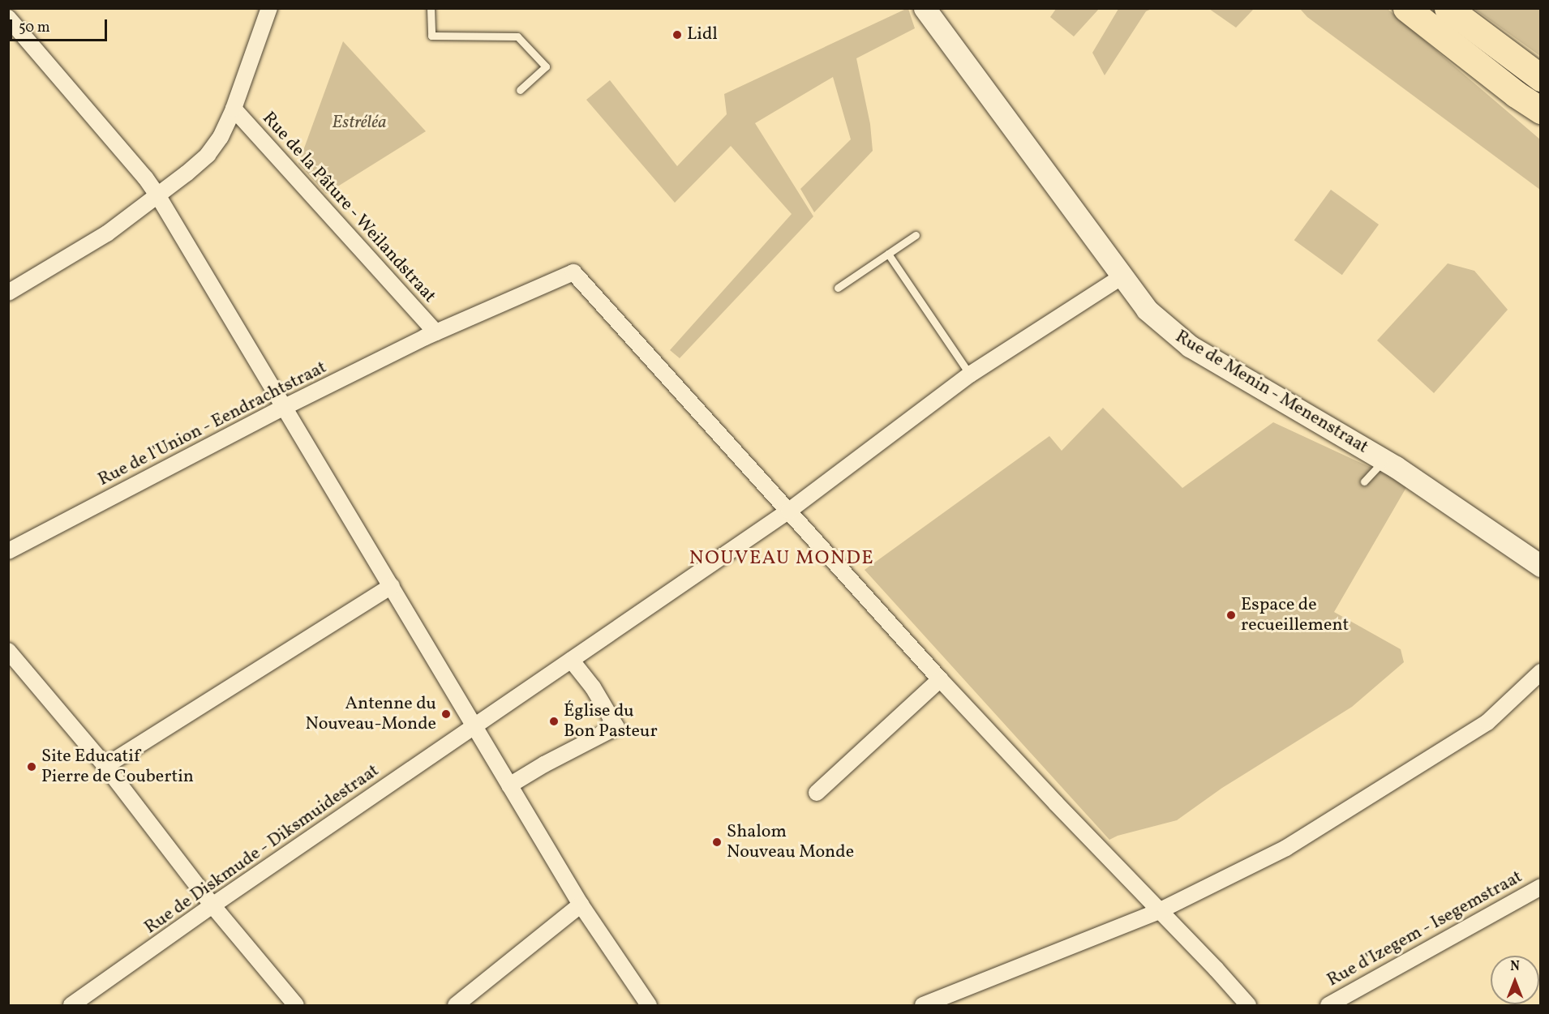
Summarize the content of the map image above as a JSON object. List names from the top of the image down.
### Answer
{
  "streets": {
    "street": [
      "Rue de la Pâture - Weilandstraat",
      "Rue de Menin - Menenstraat",
      "Rue de l'Union - Eendrachtstraat",
      "Rue de Diskmude - Diksmuidestraat",
      "Rue d'Izegem - Isegemstraat"
    ]
  },
  "crossings": [
    ["Rue de la Pâture - Weilandstraat", "Rue de l'Union - Eendrachtstraat"],
    ["Rue de Menin - Menenstraat", "Rue de Diskmude - Diksmuidestraat"],
    ["Rue de l'Union - Eendrachtstraat", "Rue de Diskmude - Diksmuidestraat"]
  ],
  "districts": ["NOUVEAU MONDE"],
  "parks": ["Estréléa"],
  "places": [
    "Lidl",
    "Espace de recueillement",
    "Antenne du Nouveau-Monde",
    "Église du Bon Pasteur",
    "Site Educatif Pierre de Coubertin",
    "Shalom Nouveau Monde"
  ],
  "scale_bar": "50 m",
  "north": "top"
}
